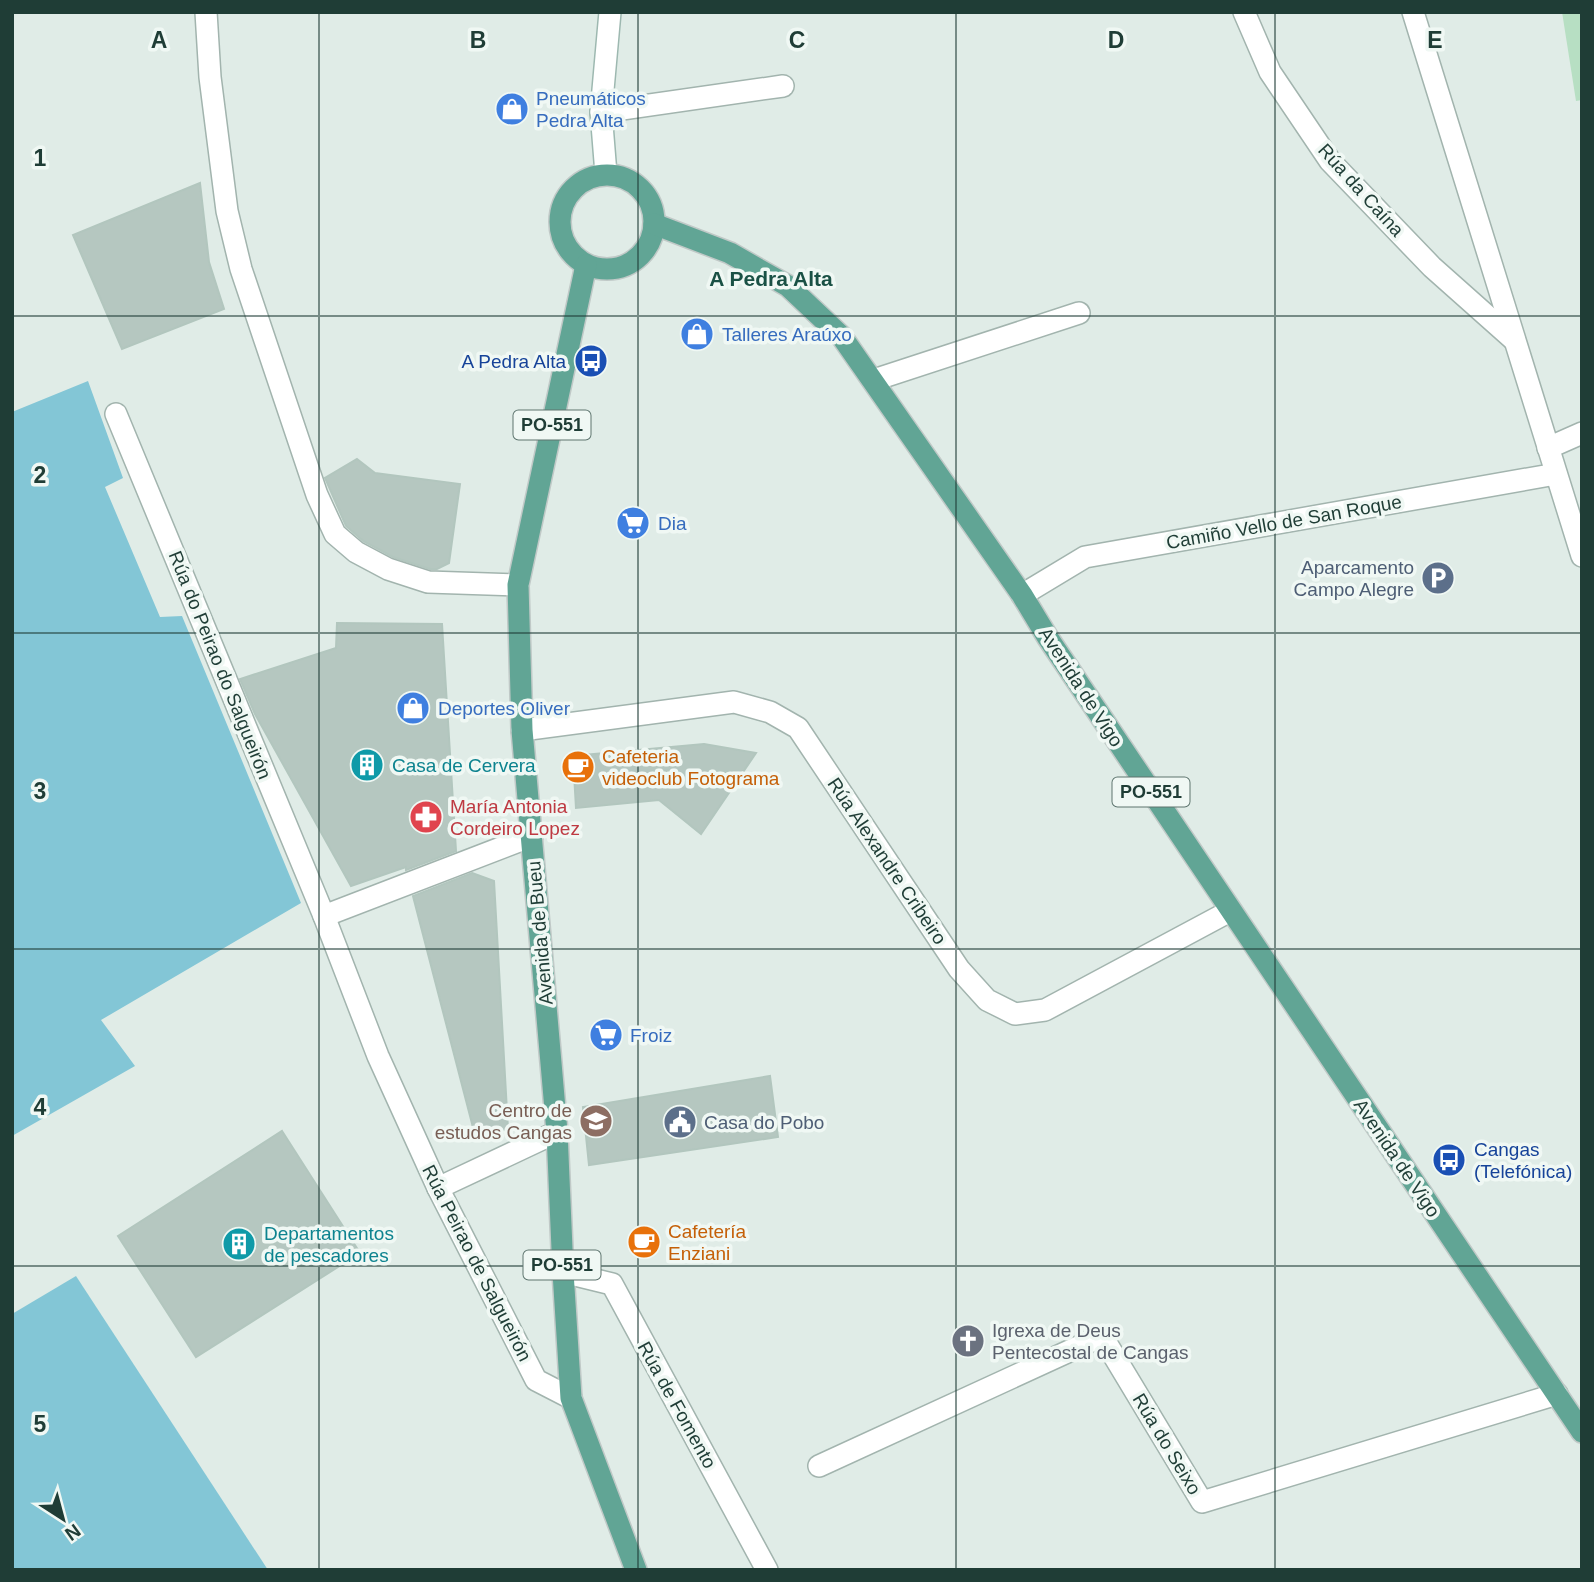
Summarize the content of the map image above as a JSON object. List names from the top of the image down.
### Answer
{
  "streets": {
    "main road": ["PO-551", "Avenida de Vigo", "Avenida de Bueu"],
    "street": [
      "Rúa da Caína",
      "Camiño Vello de San Roque",
      "Rúa do Peirao do Salgueirón",
      "Rúa Alexandre Cribeiro",
      "Rúa Peirao de Salgueirón",
      "Rúa de Fomento",
      "Rúa do Seixo"
    ]
  },
  "crossings": [
    ["PO-551", "Avenida de Bueu"],
    ["PO-551", "Rúa Peirao de Salgueirón"],
    ["Camiño Vello de San Roque", "Avenida de Vigo"],
    ["Rúa do Peirao do Salgueirón", "Rúa Peirao de Salgueirón"],
    ["Avenida de Vigo", "Rúa Alexandre Cribeiro"],
    ["Avenida de Vigo", "Avenida de Bueu"],
    ["Avenida de Vigo", "Rúa do Seixo"],
    ["Rúa Alexandre Cribeiro", "Avenida de Bueu"],
    ["Avenida de Bueu", "Rúa Peirao de Salgueirón"],
    ["Avenida de Bueu", "Rúa de Fomento"]
  ],
  "districts": ["A Pedra Alta"],
  "places": {
    "shop": ["Pneumáticos Pedra Alta", "Talleres Araúxo", "Deportes Oliver"],
    "bus stop": ["A Pedra Alta", "Cangas (Telefónica)"],
    "supermarket": ["Dia", "Froiz"],
    "parking": ["Aparcamento Campo Alegre"],
    "building": ["Casa de Cervera", "Departamentos de pescadores"],
    "cafe": ["Cafeteria videoclub Fotograma", "Cafetería Enziani"],
    "pharmacy": ["María Antonia Cordeiro Lopez"],
    "school or university": ["Centro de estudos Cangas"],
    "public building": ["Casa do Pobo"],
    "church": ["Igrexa de Deus Pentecostal de Cangas"]
  },
  "north": "bottom right",
  "grid": {
    "columns": [
      "A",
      "B",
      "C",
      "D",
      "E"
    ],
    "rows": [
      "1",
      "2",
      "3",
      "4",
      "5"
    ]
  }
}
